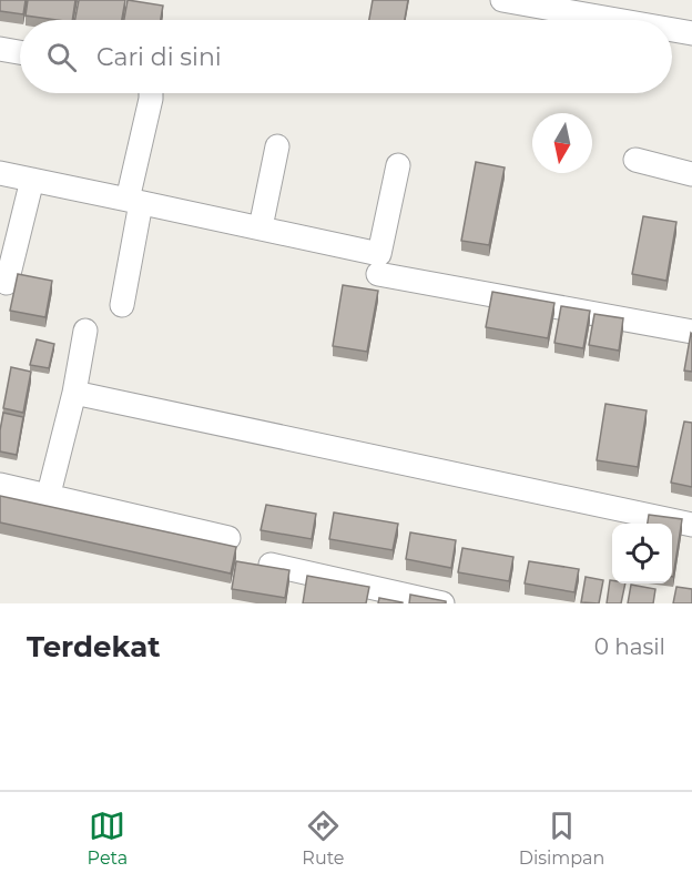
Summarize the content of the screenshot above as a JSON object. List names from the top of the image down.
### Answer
{
  "north": "bottom",
  "page": {
    "search": "Cari di sini",
    "heading": ["Terdekat", "0 hasil"],
    "nav": ["Peta", "Rute", "Disimpan"]
  }
}
